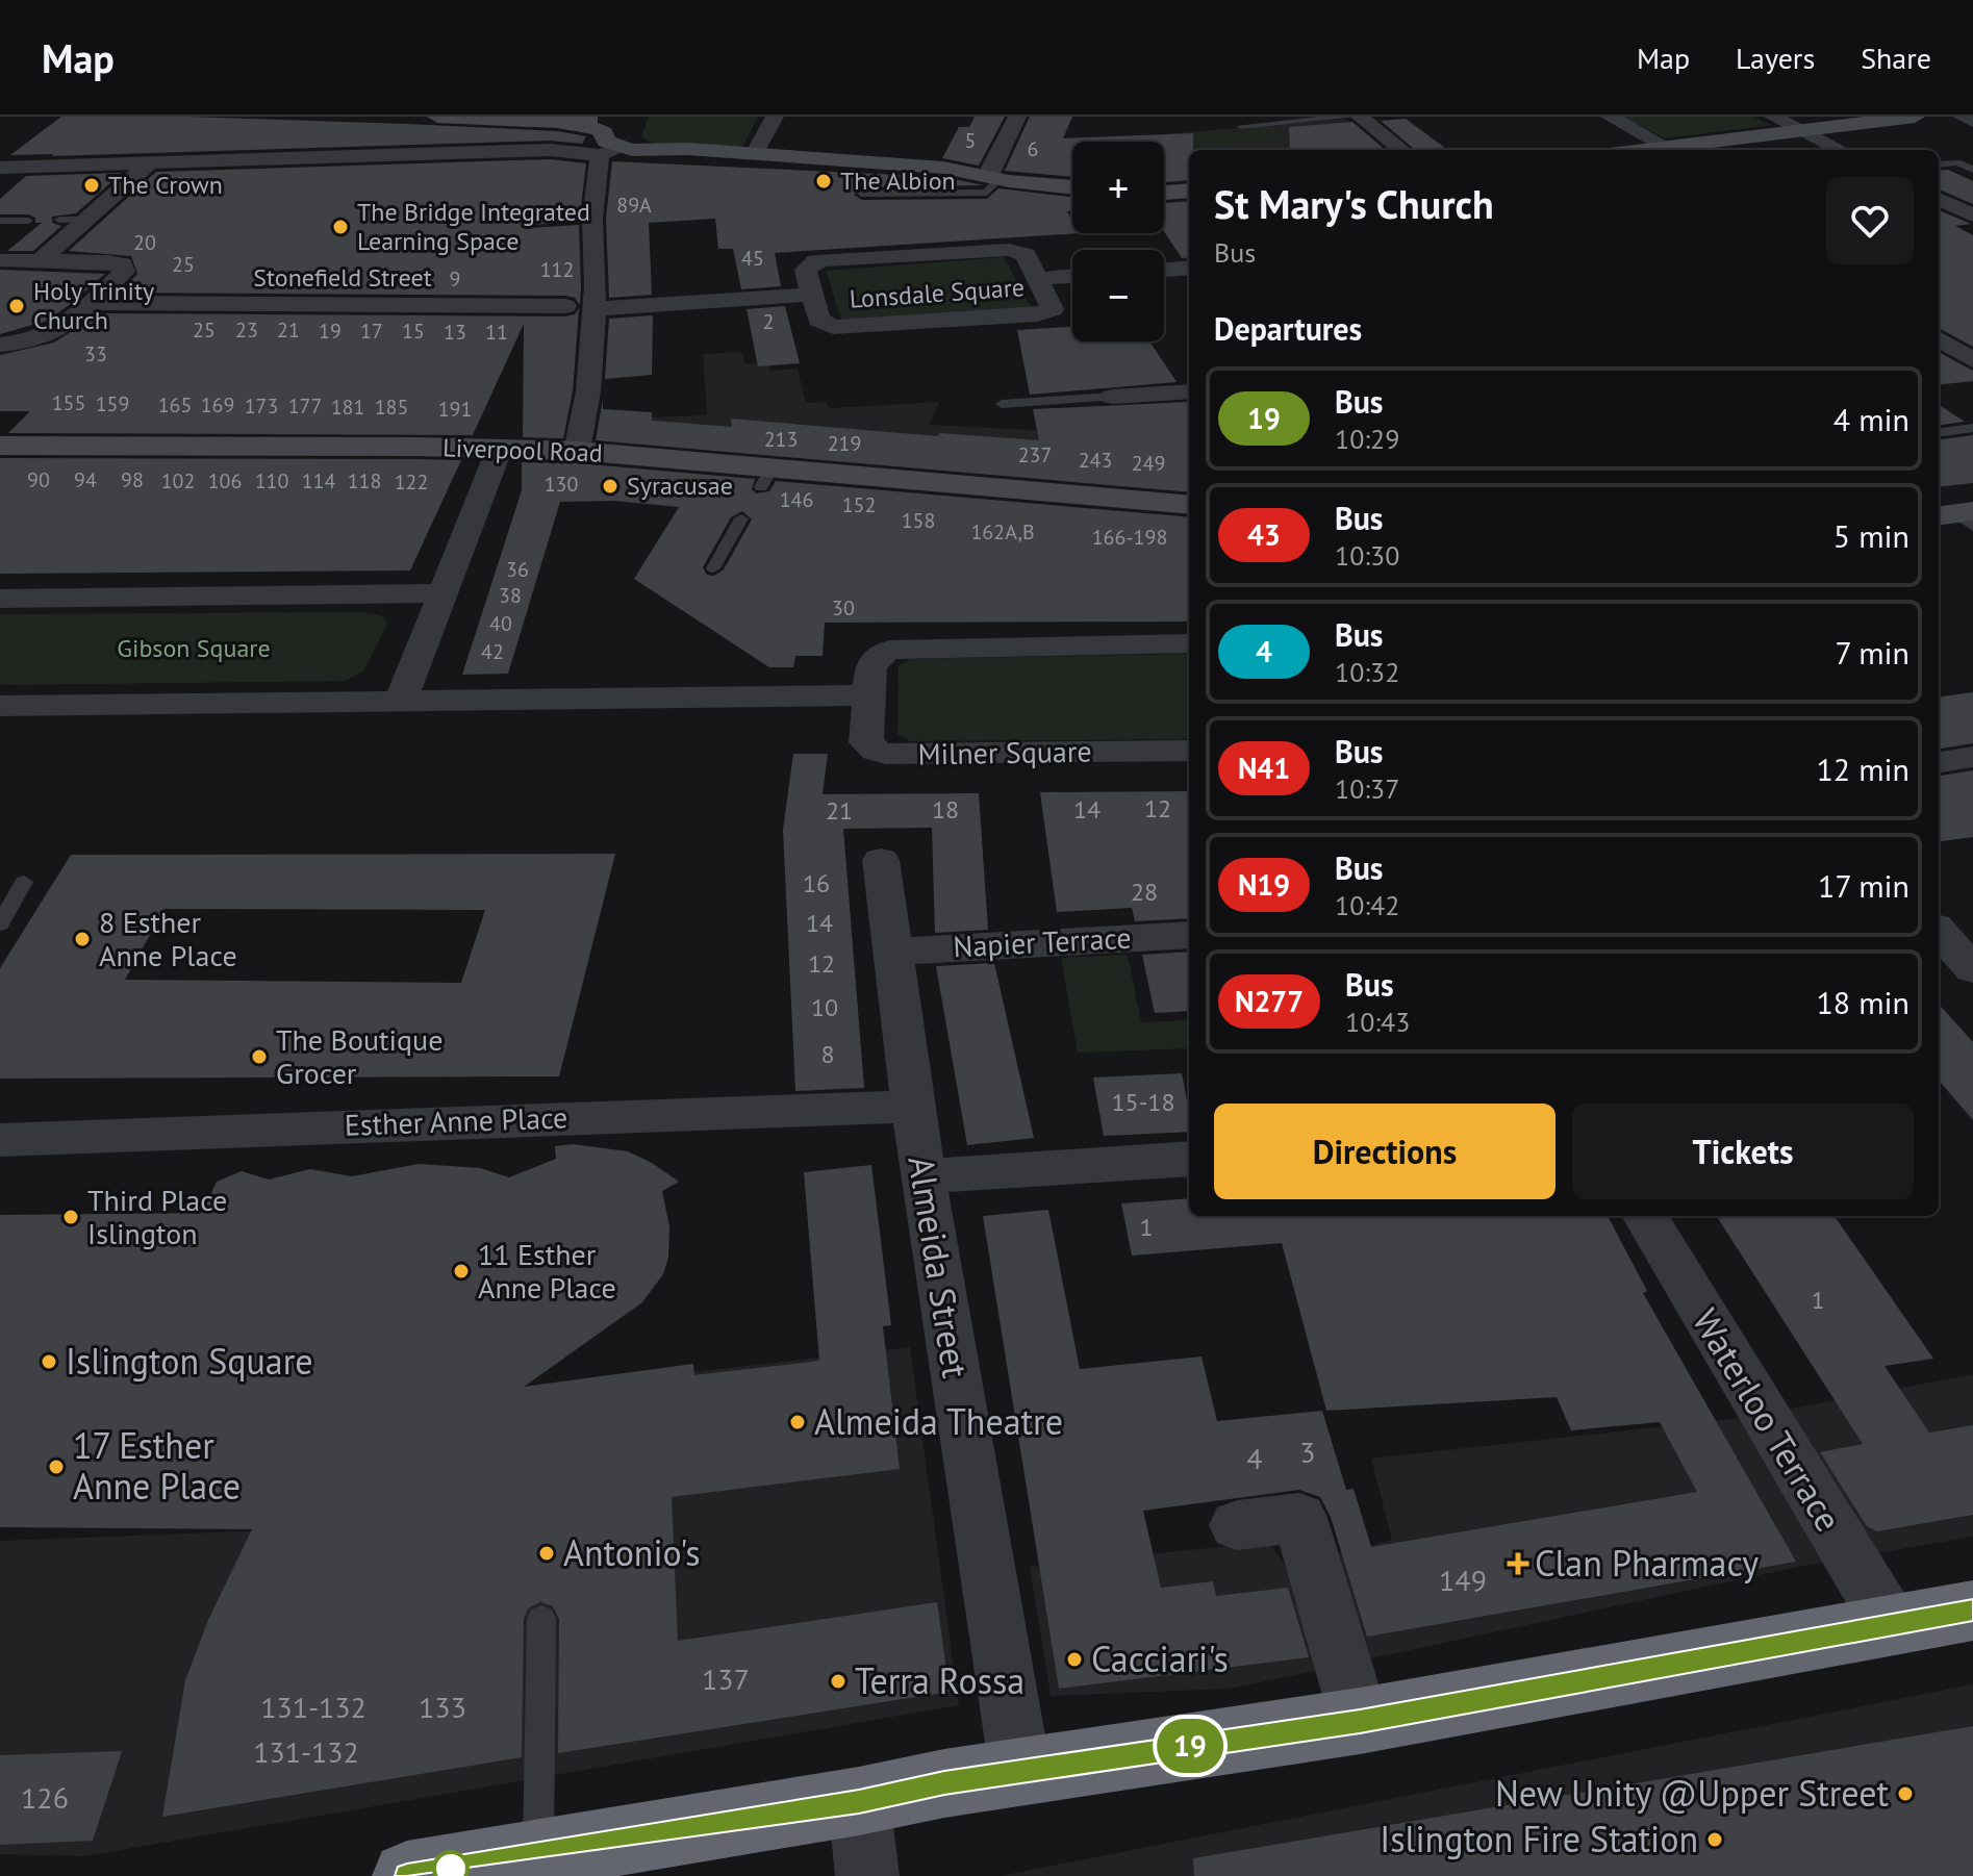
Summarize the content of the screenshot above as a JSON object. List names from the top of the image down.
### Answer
{
  "streets": {
    "street": [
      "Stonefield Street",
      "Lonsdale Square",
      "Liverpool Road",
      "Milner Square",
      "Napier Terrace",
      "Esther Anne Place",
      "Almeida Street",
      "Waterloo Terrace"
    ]
  },
  "crossings": [
    ["Stonefield Street", "Lonsdale Square"],
    ["Napier Terrace", "Almeida Street"],
    ["Esther Anne Place", "Almeida Street"]
  ],
  "parks": ["Gibson Square"],
  "places": {
    "other": [
      "The Albion",
      "The Crown",
      "The Bridge Integrated Learning Space",
      "Holy Trinity Church",
      "Syracusae",
      "8 Esther Anne Place",
      "The Boutique Grocer",
      "Third Place Islington",
      "11 Esther Anne Place",
      "Islington Square",
      "Almeida Theatre",
      "17 Esther Anne Place",
      "Antonio's",
      "Cacciari's",
      "Terra Rossa",
      "New Unity @Upper Street",
      "Islington Fire Station"
    ],
    "health": ["Clan Pharmacy"]
  },
  "lines": ["bus line 19"],
  "house_numbers": [
    "5",
    "6",
    "89A",
    "20",
    "45",
    "25",
    "112",
    "9",
    "2",
    "25",
    "23",
    "21",
    "19",
    "17",
    "15",
    "13",
    "11",
    "33",
    "155",
    "159",
    "165",
    "169",
    "173",
    "177",
    "181",
    "185",
    "191",
    "213",
    "219",
    "237",
    "243",
    "249",
    "90",
    "94",
    "98",
    "102",
    "106",
    "110",
    "114",
    "118",
    "122",
    "130",
    "146",
    "152",
    "158",
    "162A,B",
    "166-198",
    "36",
    "38",
    "30",
    "40",
    "42",
    "12",
    "18",
    "14",
    "21",
    "16",
    "28",
    "14",
    "12",
    "10",
    "8",
    "15-18",
    "1",
    "1",
    "3",
    "4",
    "149",
    "137",
    "131-132",
    "133",
    "131-132",
    "126"
  ],
  "page": {
    "header": "Map",
    "nav": ["Map", "Layers", "Share"],
    "on_map": "19",
    "map_buttons": ["+", "−"],
    "heading": [
      ["St Mary's Church", "Bus"],
      "Departures"
    ],
    "list": [
      {
        "mark": "19",
        "name": "Bus",
        "note": "10:29",
        "value": "4 min"
      },
      {
        "mark": "43",
        "name": "Bus",
        "note": "10:30",
        "value": "5 min"
      },
      {
        "mark": "4",
        "name": "Bus",
        "note": "10:32",
        "value": "7 min"
      },
      {
        "mark": "N41",
        "name": "Bus",
        "note": "10:37",
        "value": "12 min"
      },
      {
        "mark": "N19",
        "name": "Bus",
        "note": "10:42",
        "value": "17 min"
      },
      {
        "mark": "N277",
        "name": "Bus",
        "note": "10:43",
        "value": "18 min"
      }
    ],
    "buttons": ["Directions", "Tickets"]
  }
}
